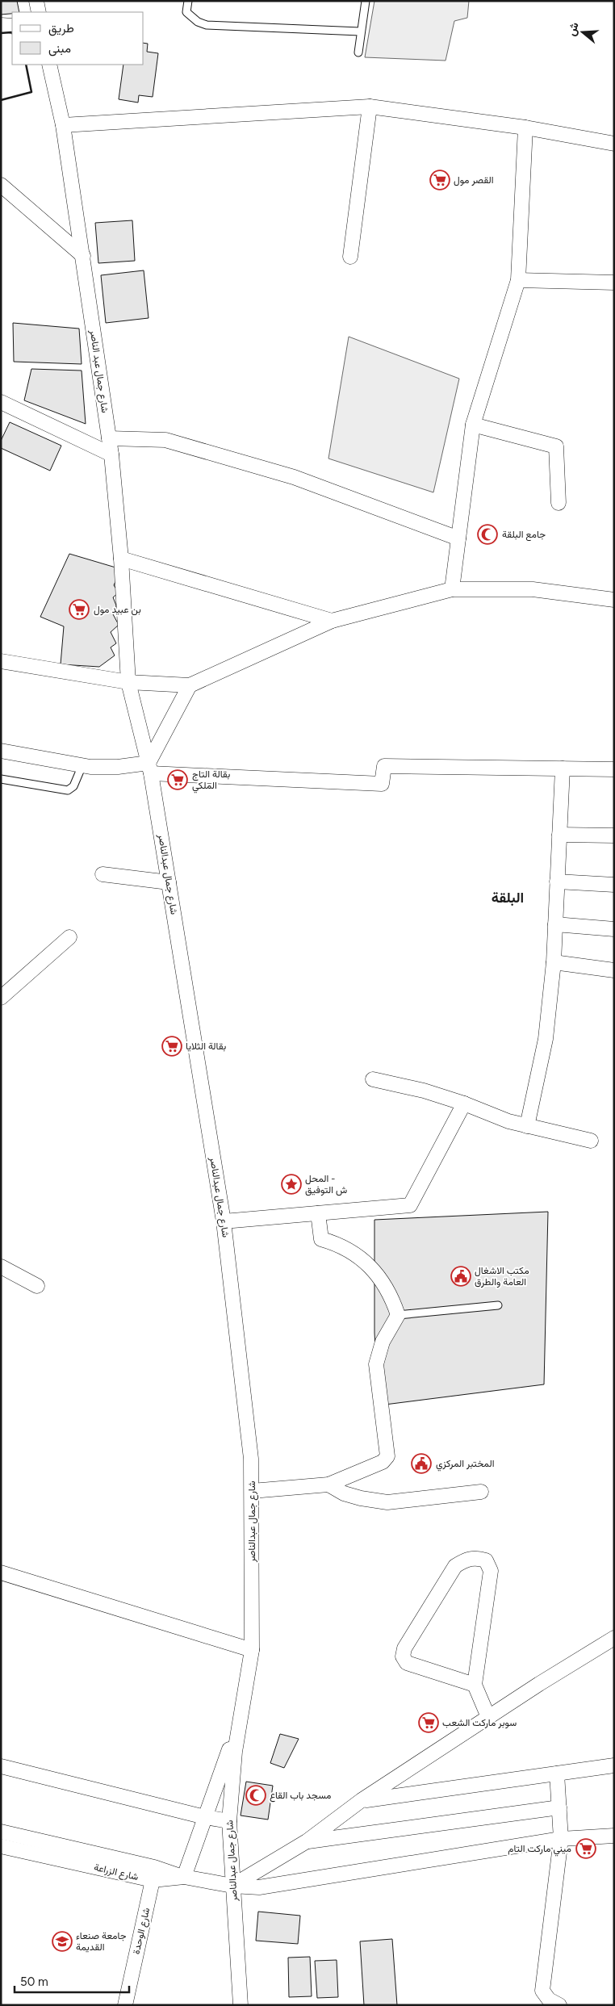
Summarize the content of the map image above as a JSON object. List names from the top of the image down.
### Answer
{
  "streets": {
    "street": [
      "شارع جمال عبد الناصر",
      "شارع جمال عبدالناصر",
      "شارع الزراعة",
      "شارع الوحدة"
    ]
  },
  "crossings": [
    ["شارع جمال عبد الناصر", "شارع جمال عبدالناصر"],
    ["شارع جمال عبدالناصر", "شارع الزراعة"],
    ["شارع الزراعة", "شارع الوحدة"]
  ],
  "districts": ["البلقة"],
  "places": {
    "supermarket": [
      "القصر مول",
      "بن عبيد مول",
      "بقالة التاج الملكي",
      "بقالة الثلايا",
      "سوبر ماركت الشعب",
      "ميني ماركت التام"
    ],
    "mosque": ["جامع البلقة", "مسجد باب القاع"],
    "place": ["المحل - ش التوفيق"],
    "public building": ["مكتب الاشغال العامة والطرق", "المختبر المركزي"],
    "school or university": ["جامعة صنعاء القديمة"]
  },
  "legend": ["طريق", "مبنى"],
  "scale_bar": "50 m",
  "north": "left"
}
